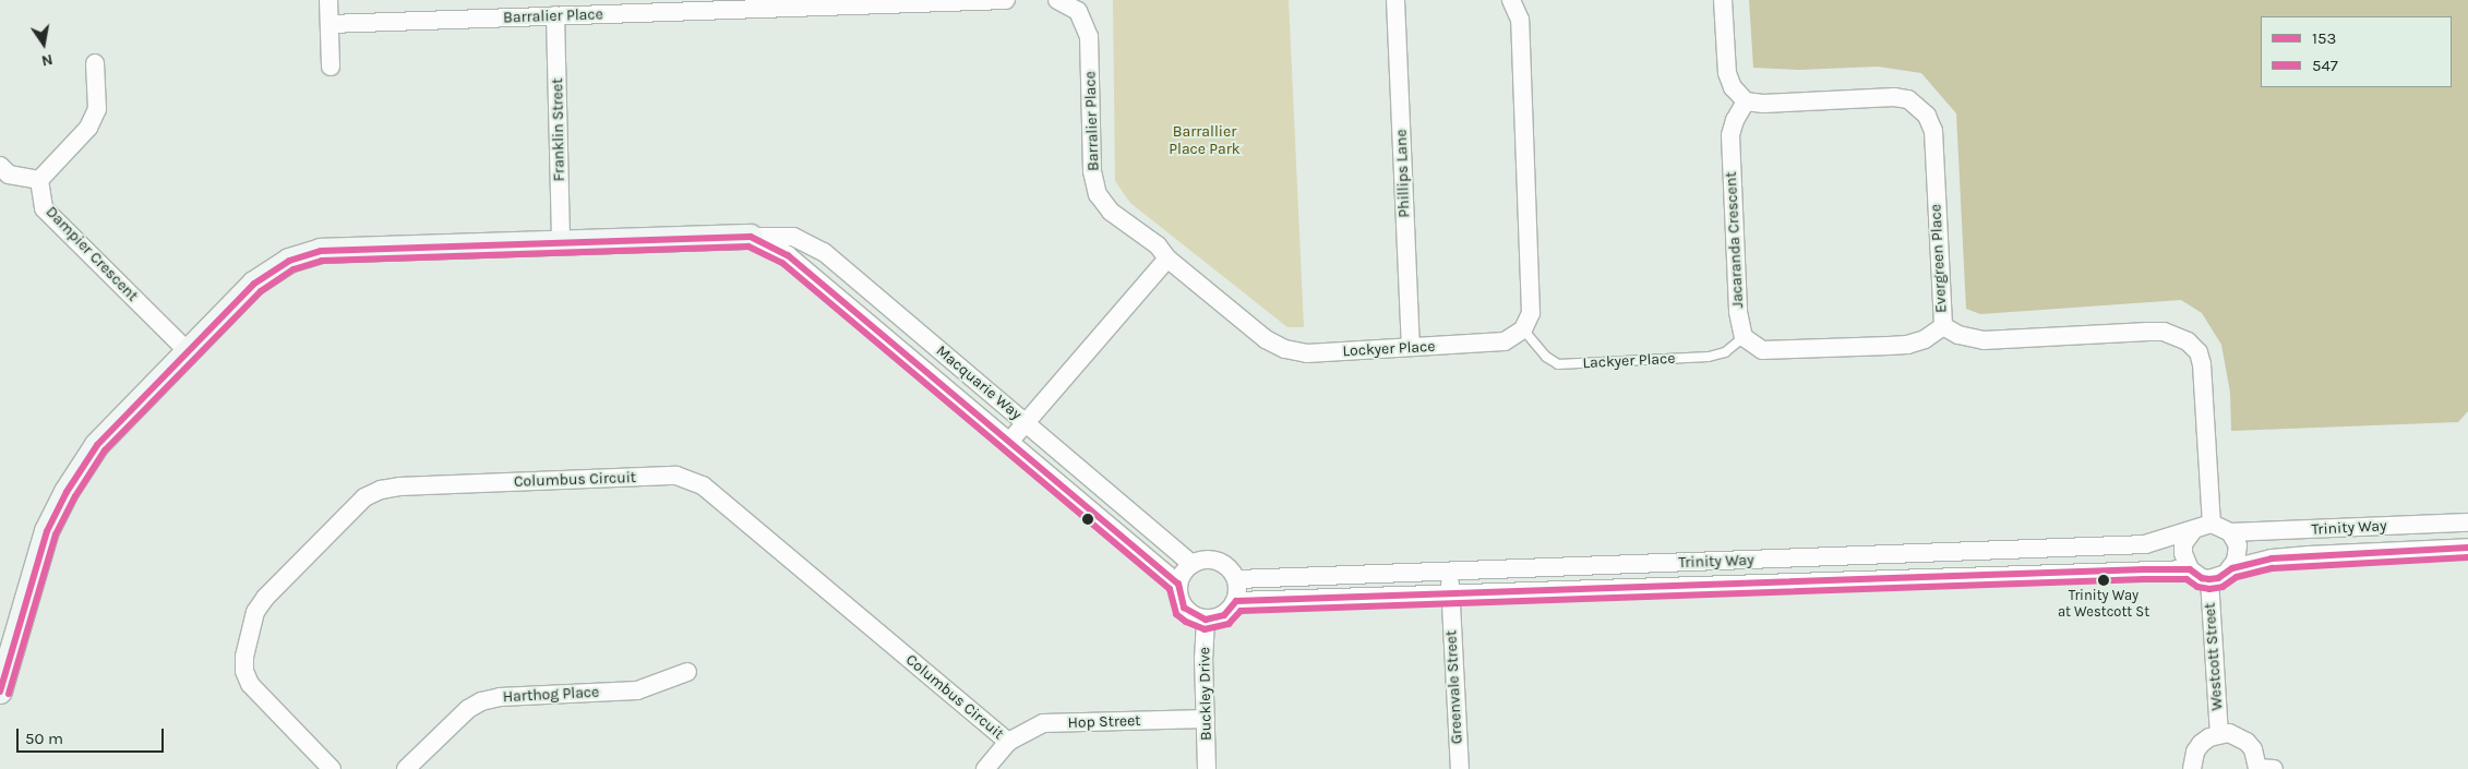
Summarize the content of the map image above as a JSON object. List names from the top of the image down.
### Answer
{
  "streets": {
    "street": [
      "Barralier Place",
      "Franklin Street",
      "Phillips Lane",
      "Jacaranda Crescent",
      "Dampier Crescent",
      "Evergreen Place",
      "Lockyer Place",
      "Macquarie Way",
      "Columbus Circuit",
      "Trinity Way",
      "Westcott Street",
      "Greenvale Street",
      "Buckley Drive",
      "Harthog Place",
      "Hop Street"
    ],
    "lane": ["Lackyer Place"]
  },
  "crossings": [
    ["Barralier Place", "Franklin Street"],
    ["Barralier Place", "Lockyer Place"],
    ["Franklin Street", "Macquarie Way"],
    ["Phillips Lane", "Lockyer Place"],
    ["Jacaranda Crescent", "Evergreen Place"],
    ["Jacaranda Crescent", "Lackyer Place"],
    ["Dampier Crescent", "Macquarie Way"],
    ["Evergreen Place", "Trinity Way"],
    ["Evergreen Place", "Westcott Street"],
    ["Lockyer Place", "Lackyer Place"],
    ["Macquarie Way", "Trinity Way"],
    ["Macquarie Way", "Buckley Drive"],
    ["Columbus Circuit", "Hop Street"],
    ["Trinity Way", "Westcott Street"],
    ["Trinity Way", "Greenvale Street"],
    ["Trinity Way", "Buckley Drive"],
    ["Buckley Drive", "Hop Street"]
  ],
  "parks": ["Barrallier Place Park"],
  "places": ["Trinity Way at Westcott St"],
  "lines": ["transit line 153", "transit line 547"],
  "legend": ["153", "547"],
  "scale_bar": "50 m",
  "north": "bottom"
}
